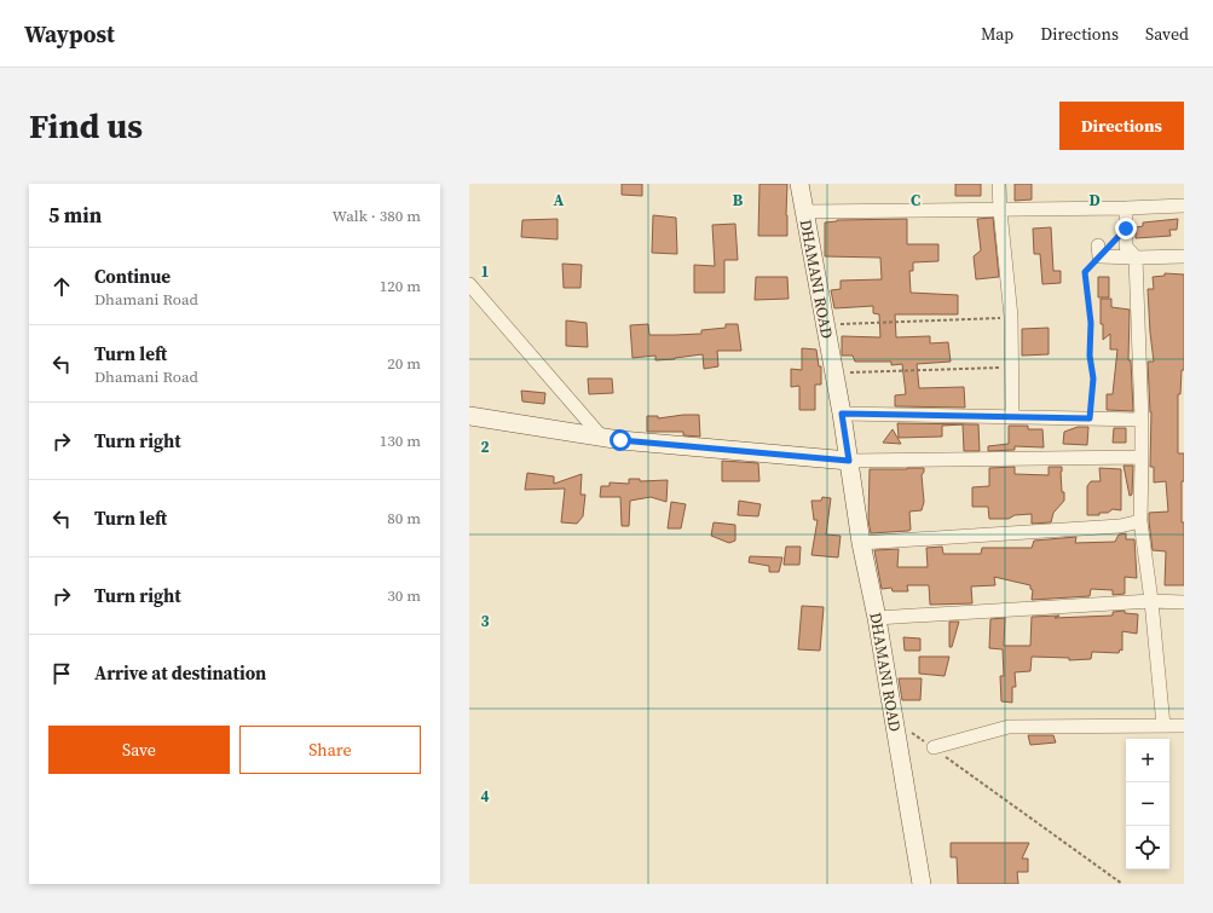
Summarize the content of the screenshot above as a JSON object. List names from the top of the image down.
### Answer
{
  "streets": {
    "main road": ["DHAMANI ROAD"]
  },
  "page": {
    "header": "Waypost",
    "nav": ["Map", "Directions", "Saved"],
    "buttons": [
      "Directions",
      ["Save", "Share"]
    ],
    "title": "Find us",
    "heading": ["5 min", "Walk · 380 m"],
    "list": [
      ["Continue", "Dhamani Road", "120 m"],
      ["Turn left", "Dhamani Road", "20 m"],
      ["Turn right", "130 m"],
      ["Turn left", "80 m"],
      ["Turn right", "30 m"],
      "Arrive at destination"
    ],
    "map_buttons": ["+", "−"]
  },
  "grid": {
    "columns": [
      "A",
      "B",
      "C",
      "D"
    ],
    "rows": [
      "1",
      "2",
      "3",
      "4"
    ]
  }
}
